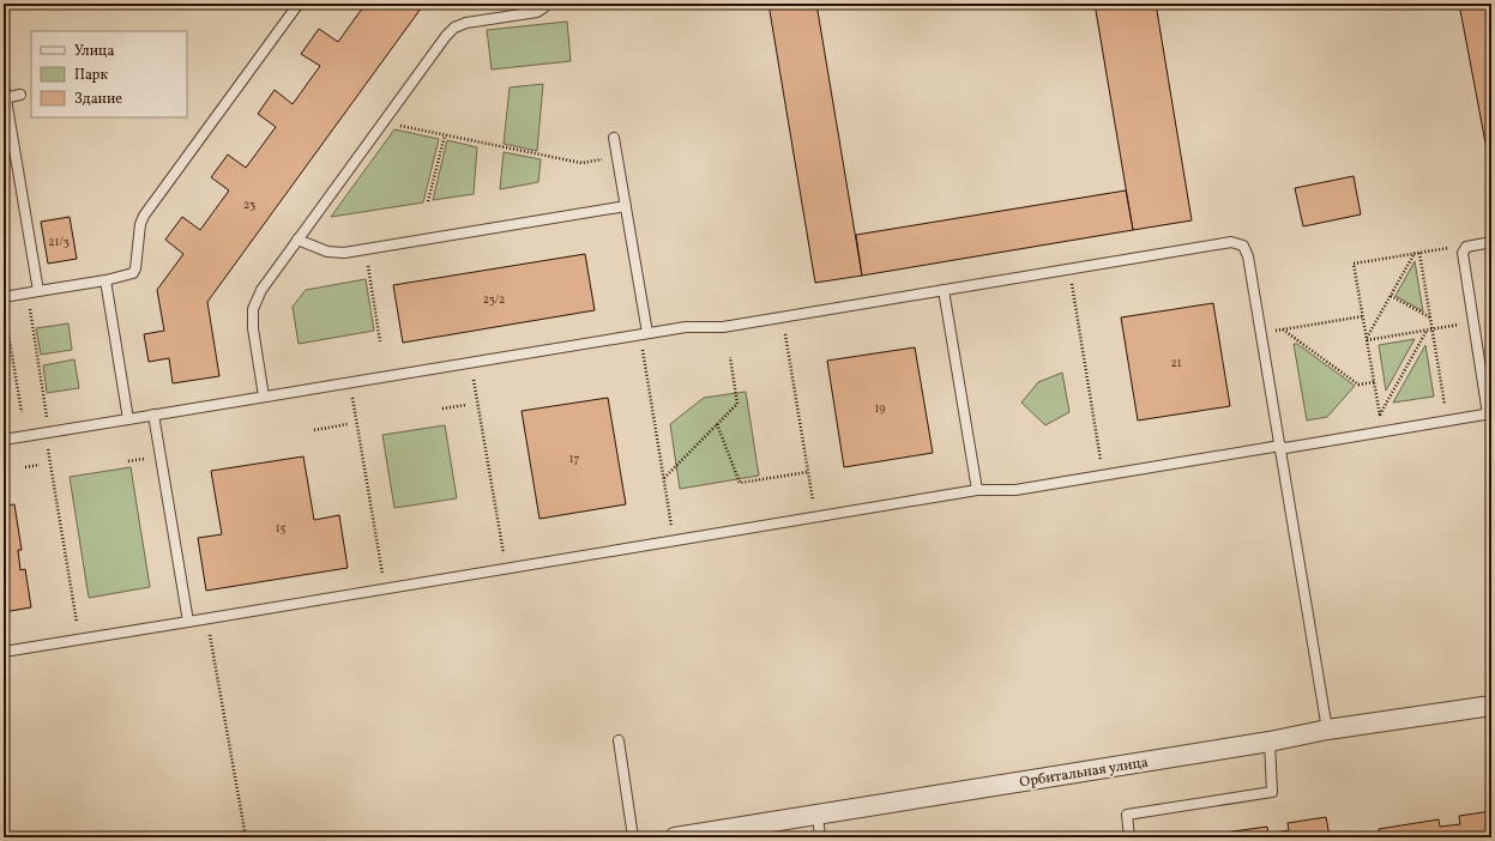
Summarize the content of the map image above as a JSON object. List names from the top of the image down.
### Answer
{
  "streets": {
    "street": ["Орбитальная улица"]
  },
  "house_numbers": [
    "23",
    "21/3",
    "23/2",
    "21",
    "19",
    "17",
    "15"
  ],
  "legend": ["Улица", "Парк", "Здание"]
}
